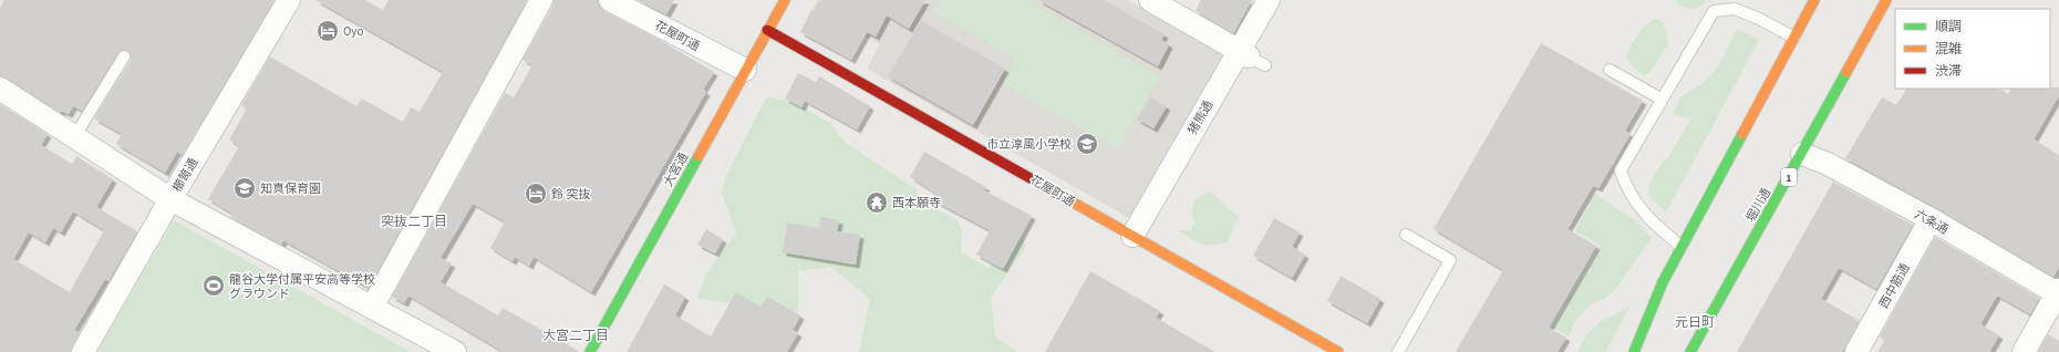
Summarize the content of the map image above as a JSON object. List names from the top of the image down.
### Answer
{
  "streets": {
    "main road": [
      "花屋町通",
      "大宮通",
      "1",
      "堀川通"
    ],
    "street": [
      "猪熊通",
      "櫛笥通",
      "六条通",
      "西中筋通"
    ]
  },
  "crossings": [
    ["花屋町通", "猪熊通"],
    ["花屋町通", "大宮通"],
    ["堀川通", "六条通"],
    ["六条通", "西中筋通"]
  ],
  "districts": ["突抜二丁目", "元日町", "大宮二丁目"],
  "places": {
    "hotel": ["Oyo", "鈴 突抜"],
    "school or university": ["市立淳風小学校", "知真保育園"],
    "temple": ["西本願寺"],
    "sports": ["龍谷大学付属平安高等学校 グラウンド"]
  },
  "legend": ["順調", "混雑", "渋滞"]
}
